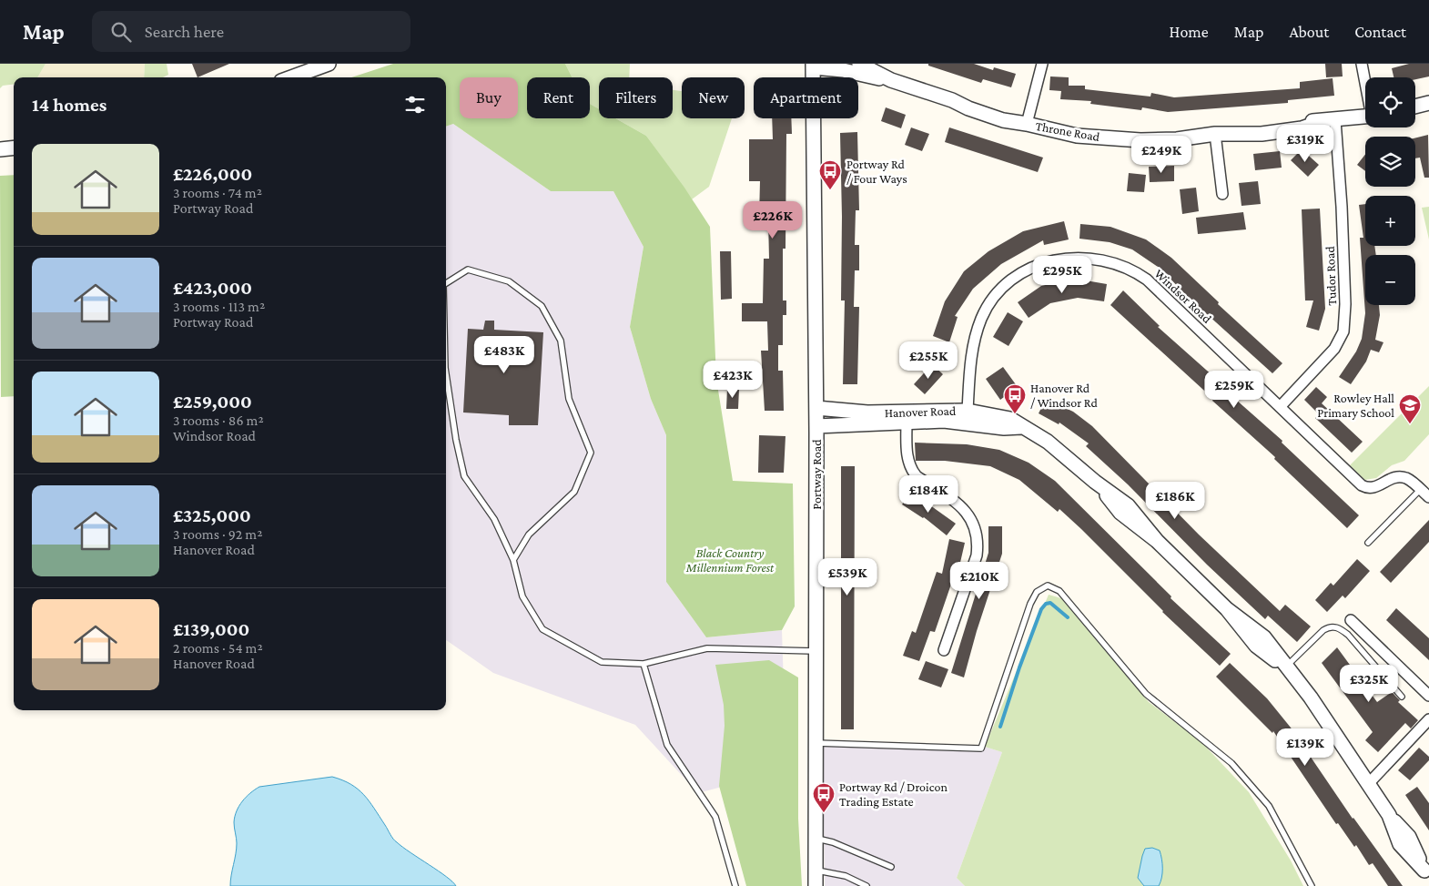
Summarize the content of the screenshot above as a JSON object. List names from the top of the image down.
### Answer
{
  "streets": {
    "street": [
      "Throne Road",
      "Tudor Road",
      "Windsor Road",
      "Hanover Road",
      "Portway Road"
    ]
  },
  "crossings": [
    ["Throne Road", "Tudor Road"],
    ["Throne Road", "Portway Road"],
    ["Tudor Road", "Windsor Road"],
    ["Windsor Road", "Hanover Road"],
    ["Hanover Road", "Portway Road"]
  ],
  "parks": ["Black Country Millennium Forest"],
  "places": {
    "bus stop": ["Portway Rd / Four Ways", "Hanover Rd / Windsor Rd", "Portway Rd / Droicon Trading Estate"],
    "school or university": ["Rowley Hall Primary School"]
  },
  "page": {
    "header": "Map",
    "search": "Search here",
    "nav": [
      "Home",
      "Map",
      "About",
      "Contact"
    ],
    "map_buttons": ["+", "−"],
    "chip": [
      "Buy",
      "Rent",
      "Filters",
      "New",
      "Apartment"
    ],
    "heading": "14 homes",
    "price": [
      "£319K",
      "£249K",
      "£226K",
      "£295K",
      "£483K",
      "£255K",
      "£423K",
      "£259K",
      "£184K",
      "£186K",
      "£539K",
      "£210K",
      "£325K",
      "£139K"
    ],
    "list": [
      {
        "name": "£226,000",
        "note": "3 rooms · 74 m² · Portway Road"
      },
      {
        "name": "£423,000",
        "note": "3 rooms · 113 m² · Portway Road"
      },
      {
        "name": "£259,000",
        "note": "3 rooms · 86 m² · Windsor Road"
      },
      {
        "name": "£325,000",
        "note": "3 rooms · 92 m² · Hanover Road"
      },
      {
        "name": "£139,000",
        "note": "2 rooms · 54 m² · Hanover Road"
      }
    ]
  }
}
